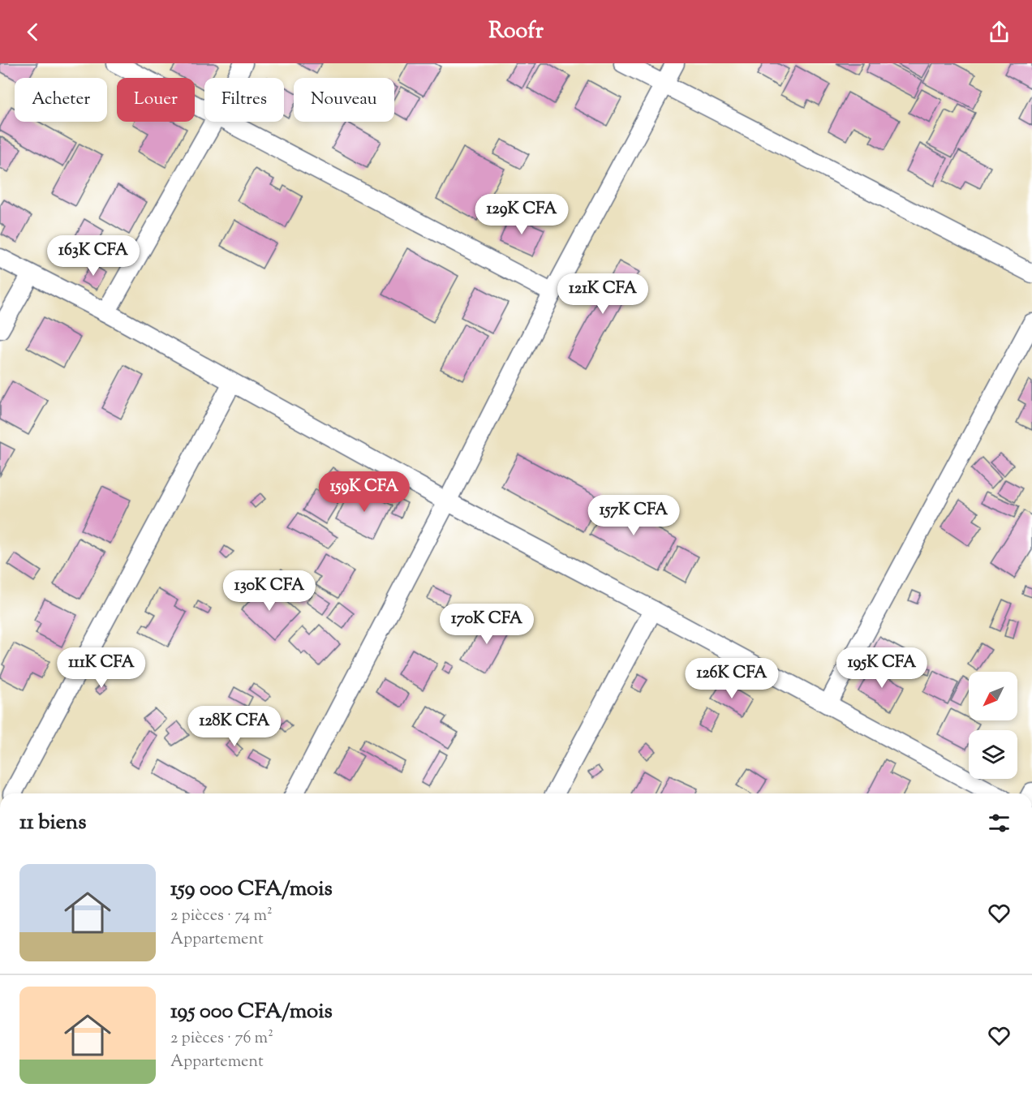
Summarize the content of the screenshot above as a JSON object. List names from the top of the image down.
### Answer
{
  "north": "bottom left",
  "page": {
    "header": "Roofr",
    "chip": [
      "Acheter",
      "Louer",
      "Filtres",
      "Nouveau"
    ],
    "price": [
      "129K CFA",
      "163K CFA",
      "121K CFA",
      "159K CFA",
      "157K CFA",
      "130K CFA",
      "170K CFA",
      "111K CFA",
      "195K CFA",
      "126K CFA",
      "128K CFA"
    ],
    "heading": "11 biens",
    "list": [
      {
        "name": "159 000 CFA/mois",
        "note": "2 pièces · 74 m² · Appartement"
      },
      {
        "name": "195 000 CFA/mois",
        "note": "2 pièces · 76 m² · Appartement"
      }
    ]
  }
}
